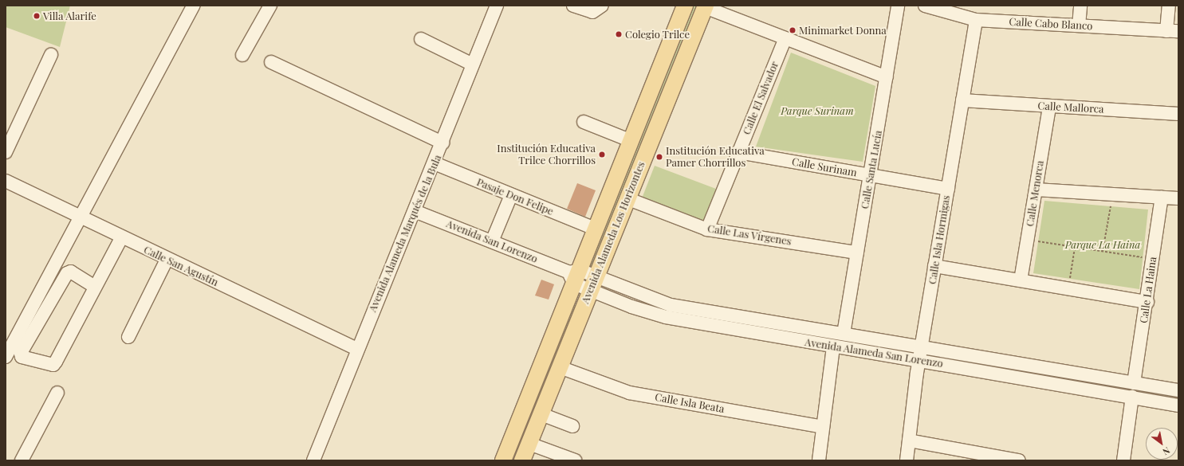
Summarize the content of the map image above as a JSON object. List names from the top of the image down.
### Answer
{
  "streets": {
    "main road": ["Avenida Alameda Los Horizontes"],
    "street": [
      "Calle Cabo Blanco",
      "Calle El Salvador",
      "Calle Mallorca",
      "Calle Surinam",
      "Calle Santa Lucía",
      "Calle Menorca",
      "Pasaje Don Felipe",
      "Avenida Alameda Marqués de la Bula",
      "Calle Las Vírgenes",
      "Calle Isla Hormigas",
      "Avenida San Lorenzo",
      "Calle San Agustín",
      "Calle La Haina",
      "Avenida Alameda San Lorenzo",
      "Calle Isla Beata"
    ]
  },
  "crossings": [
    ["Calle Cabo Blanco", "Calle Isla Hormigas"],
    ["Calle El Salvador", "Calle Surinam"],
    ["Calle El Salvador", "Calle Las Vírgenes"],
    ["Calle Mallorca", "Calle Menorca"],
    ["Calle Mallorca", "Calle Isla Hormigas"],
    ["Calle Surinam", "Calle Santa Lucía"],
    ["Calle Surinam", "Calle Isla Hormigas"],
    ["Calle Santa Lucía", "Calle Las Vírgenes"],
    ["Calle Santa Lucía", "Avenida Alameda San Lorenzo"],
    ["Pasaje Don Felipe", "Avenida Alameda Los Horizontes"],
    ["Pasaje Don Felipe", "Avenida Alameda Marqués de la Bula"],
    ["Avenida Alameda Los Horizontes", "Calle Las Vírgenes"],
    ["Avenida Alameda Los Horizontes", "Avenida San Lorenzo"],
    ["Avenida Alameda Los Horizontes", "Avenida Alameda San Lorenzo"],
    ["Avenida Alameda Los Horizontes", "Calle Isla Beata"],
    ["Avenida Alameda Marqués de la Bula", "Avenida San Lorenzo"],
    ["Avenida Alameda Marqués de la Bula", "Calle San Agustín"],
    ["Calle Isla Hormigas", "Avenida Alameda San Lorenzo"],
    ["Avenida San Lorenzo", "Avenida Alameda San Lorenzo"],
    ["Calle La Haina", "Avenida Alameda San Lorenzo"]
  ],
  "parks": ["Parque Surinam", "Parque La Haina"],
  "places": [
    "Villa Alarife",
    "Minimarket Donna",
    "Colegio Trilce",
    "Institución Educativa Trilce Chorrillos",
    "Institución Educativa Pamer Chorrillos"
  ],
  "north": "bottom right"
}
